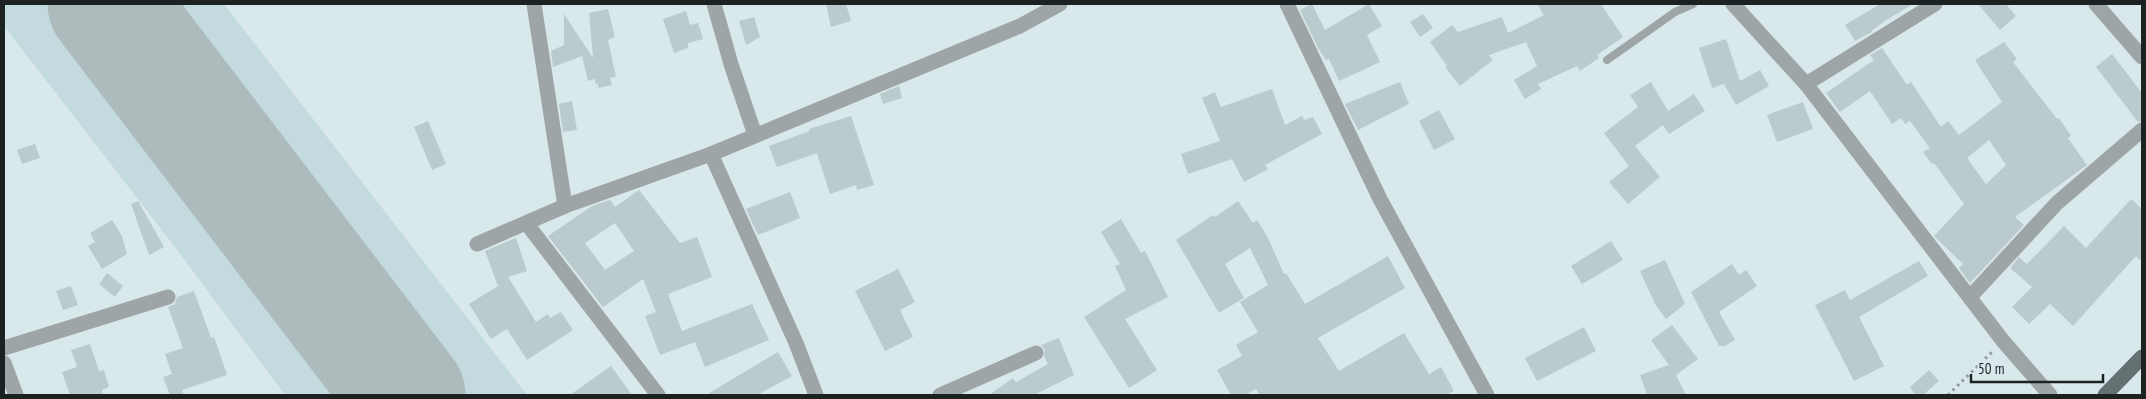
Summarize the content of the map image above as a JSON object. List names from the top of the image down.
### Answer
{
  "scale_bar": "50 m"
}
